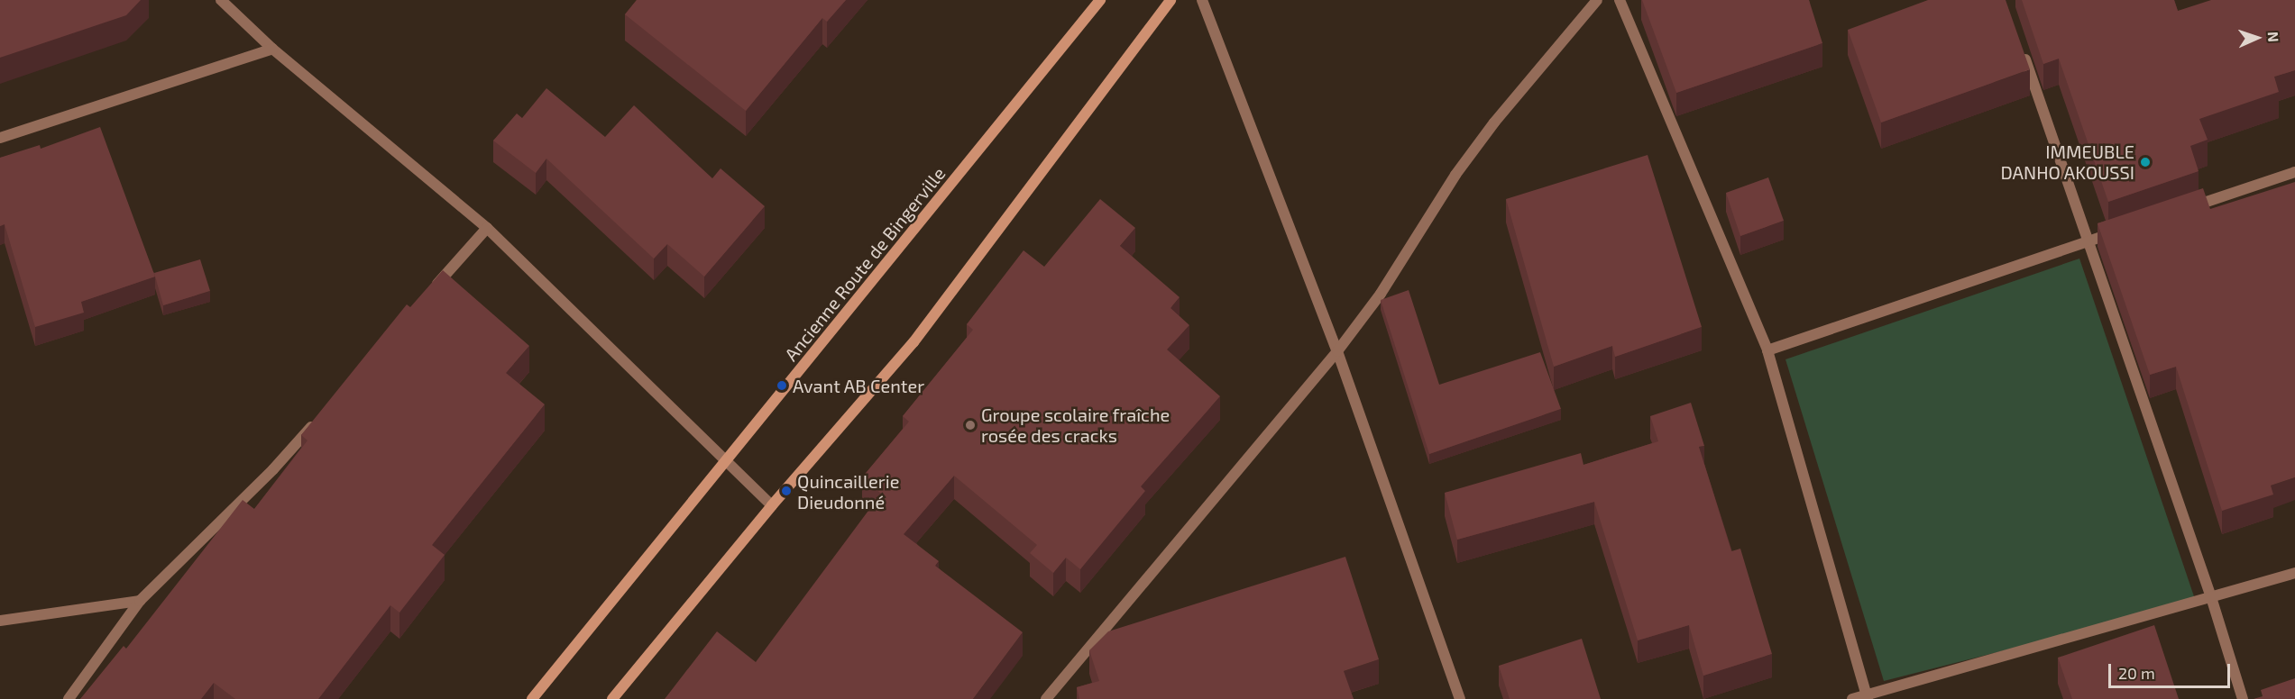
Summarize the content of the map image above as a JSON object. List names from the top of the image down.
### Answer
{
  "streets": {
    "street": ["Ancienne Route de Bingerville"]
  },
  "places": [
    "IMMEUBLE DANHO AKOUSSI",
    "Avant AB Center",
    "Groupe scolaire fraîche rosée des cracks",
    "Quincaillerie Dieudonné"
  ],
  "scale_bar": "20 m",
  "north": "right"
}
